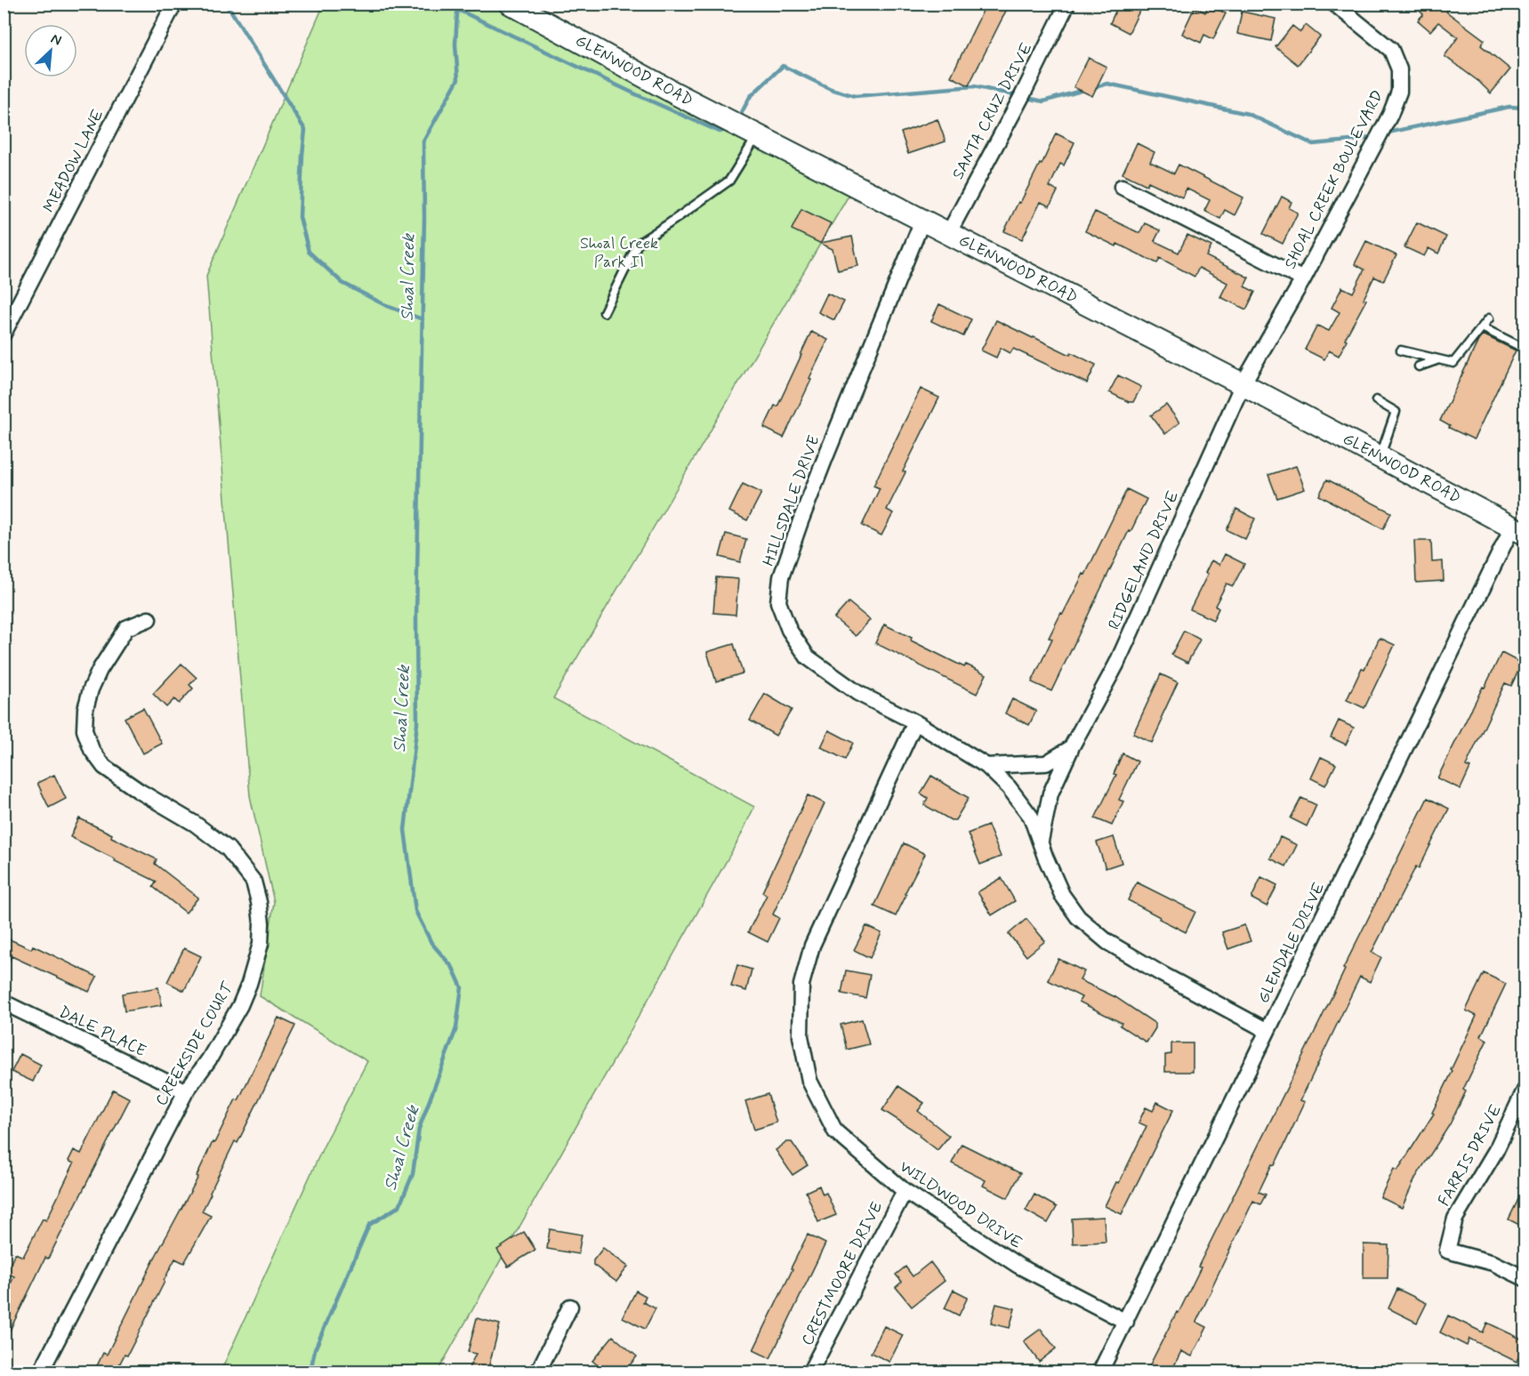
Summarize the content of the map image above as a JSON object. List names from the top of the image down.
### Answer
{
  "streets": {
    "main road": ["GLENWOOD ROAD"],
    "street": [
      "SANTA CRUZ DRIVE",
      "MEADOW LANE",
      "SHOAL CREEK BOULEVARD",
      "HILLSDALE DRIVE",
      "RIDGELAND DRIVE",
      "GLENDALE DRIVE",
      "DALE PLACE",
      "CREEKSIDE COURT",
      "FARRIS DRIVE",
      "WILDWOOD DRIVE",
      "CRESTMOORE DRIVE"
    ]
  },
  "crossings": [
    ["GLENWOOD ROAD", "SANTA CRUZ DRIVE"],
    ["GLENWOOD ROAD", "SHOAL CREEK BOULEVARD"],
    ["GLENWOOD ROAD", "HILLSDALE DRIVE"],
    ["GLENWOOD ROAD", "RIDGELAND DRIVE"],
    ["GLENWOOD ROAD", "GLENDALE DRIVE"],
    ["SHOAL CREEK BOULEVARD", "RIDGELAND DRIVE"],
    ["HILLSDALE DRIVE", "WILDWOOD DRIVE"],
    ["GLENDALE DRIVE", "WILDWOOD DRIVE"],
    ["DALE PLACE", "CREEKSIDE COURT"],
    ["WILDWOOD DRIVE", "CRESTMOORE DRIVE"]
  ],
  "water": ["Shoal Creek"],
  "parks": ["Shoal Creek Park II"],
  "north": "top right"
}
